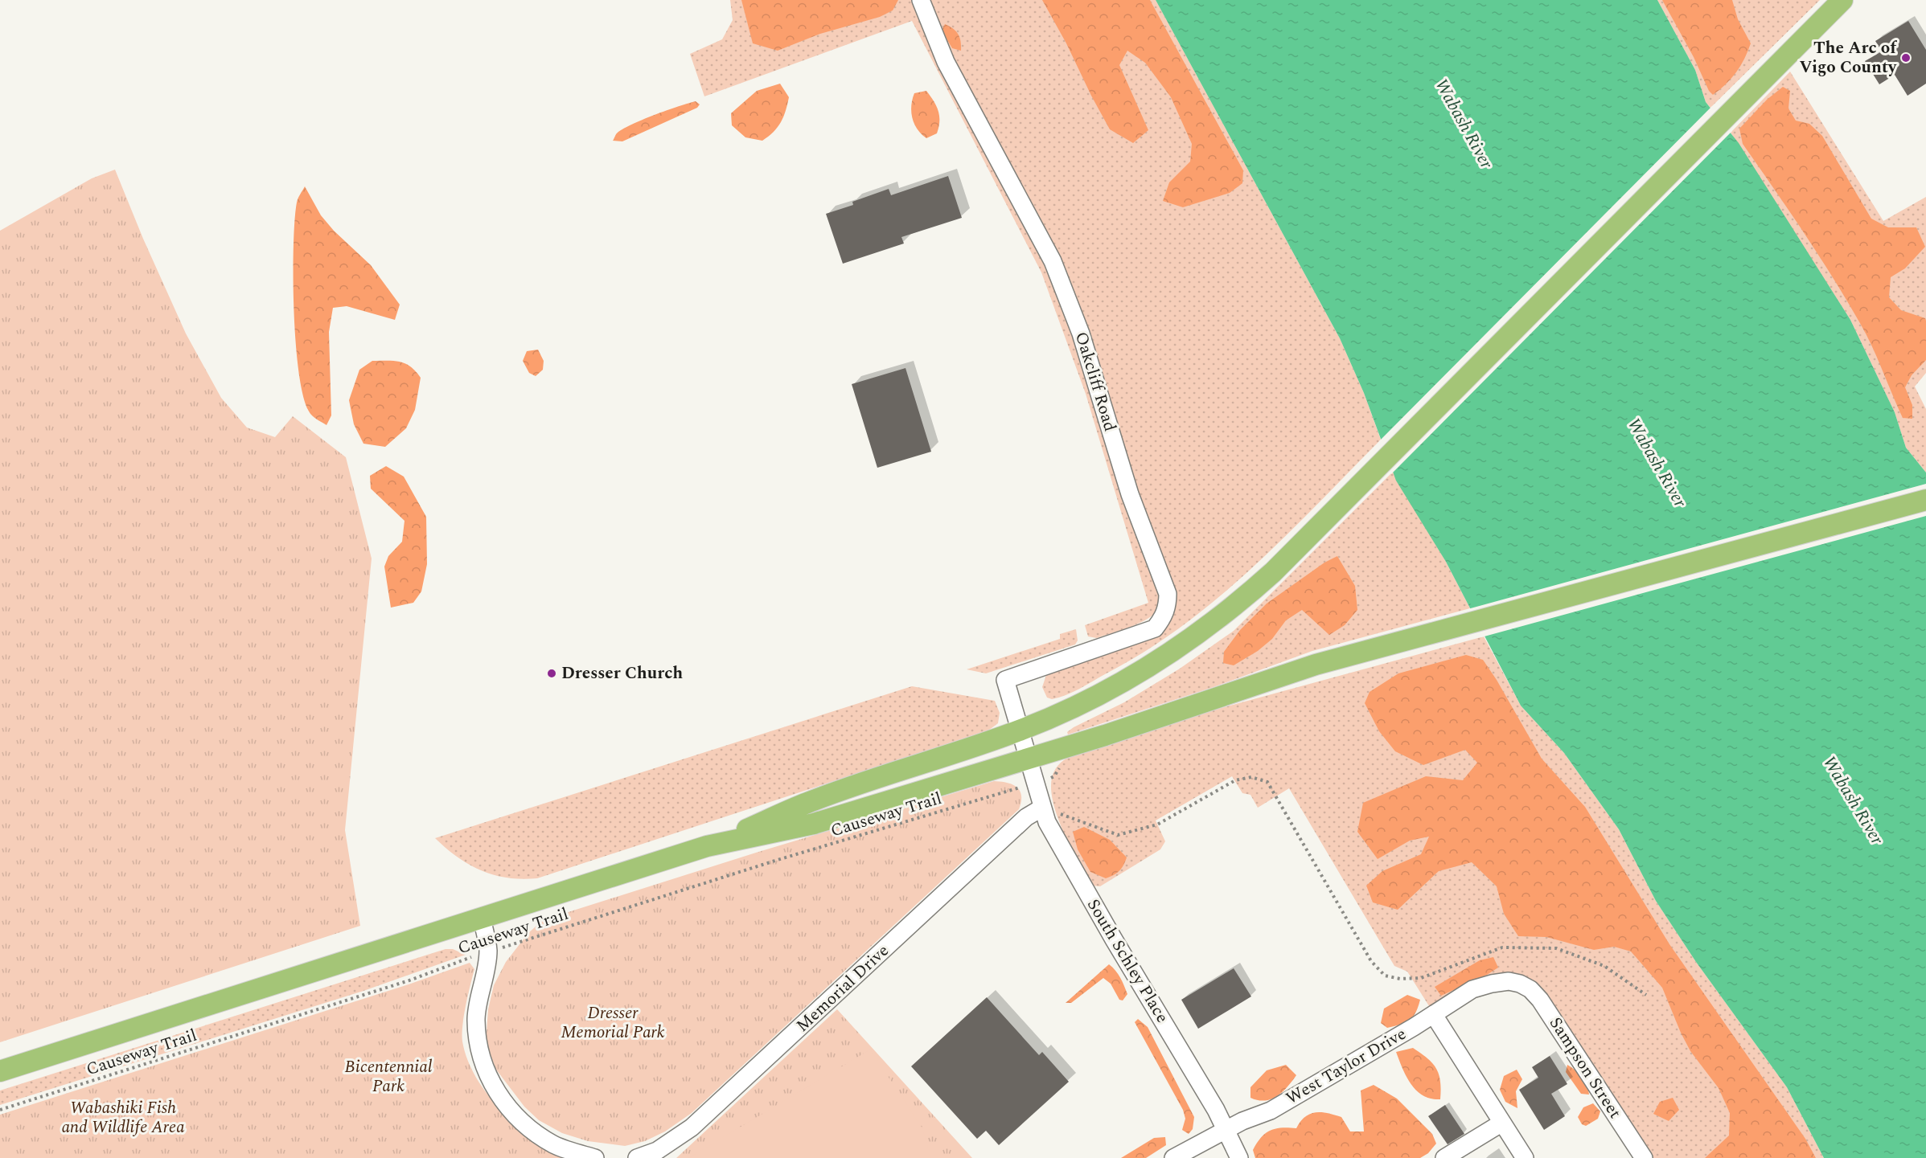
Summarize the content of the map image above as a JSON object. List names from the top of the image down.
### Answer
{
  "streets": {
    "street": [
      "Oakcliff Road",
      "South Schley Place",
      "Memorial Drive",
      "West Taylor Drive",
      "Sampson Street"
    ],
    "path": ["Causeway Trail"]
  },
  "crossings": [
    ["Oakcliff Road", "South Schley Place"],
    ["Causeway Trail", "South Schley Place"],
    ["South Schley Place", "Memorial Drive"],
    ["South Schley Place", "West Taylor Drive"],
    ["West Taylor Drive", "Sampson Street"]
  ],
  "water": ["Wabash River"],
  "parks": ["Dresser Memorial Park", "Bicentennial Park", "Wabashiki Fish and Wildlife Area"],
  "places": ["The Arc of Vigo County", "Dresser Church"]
}
